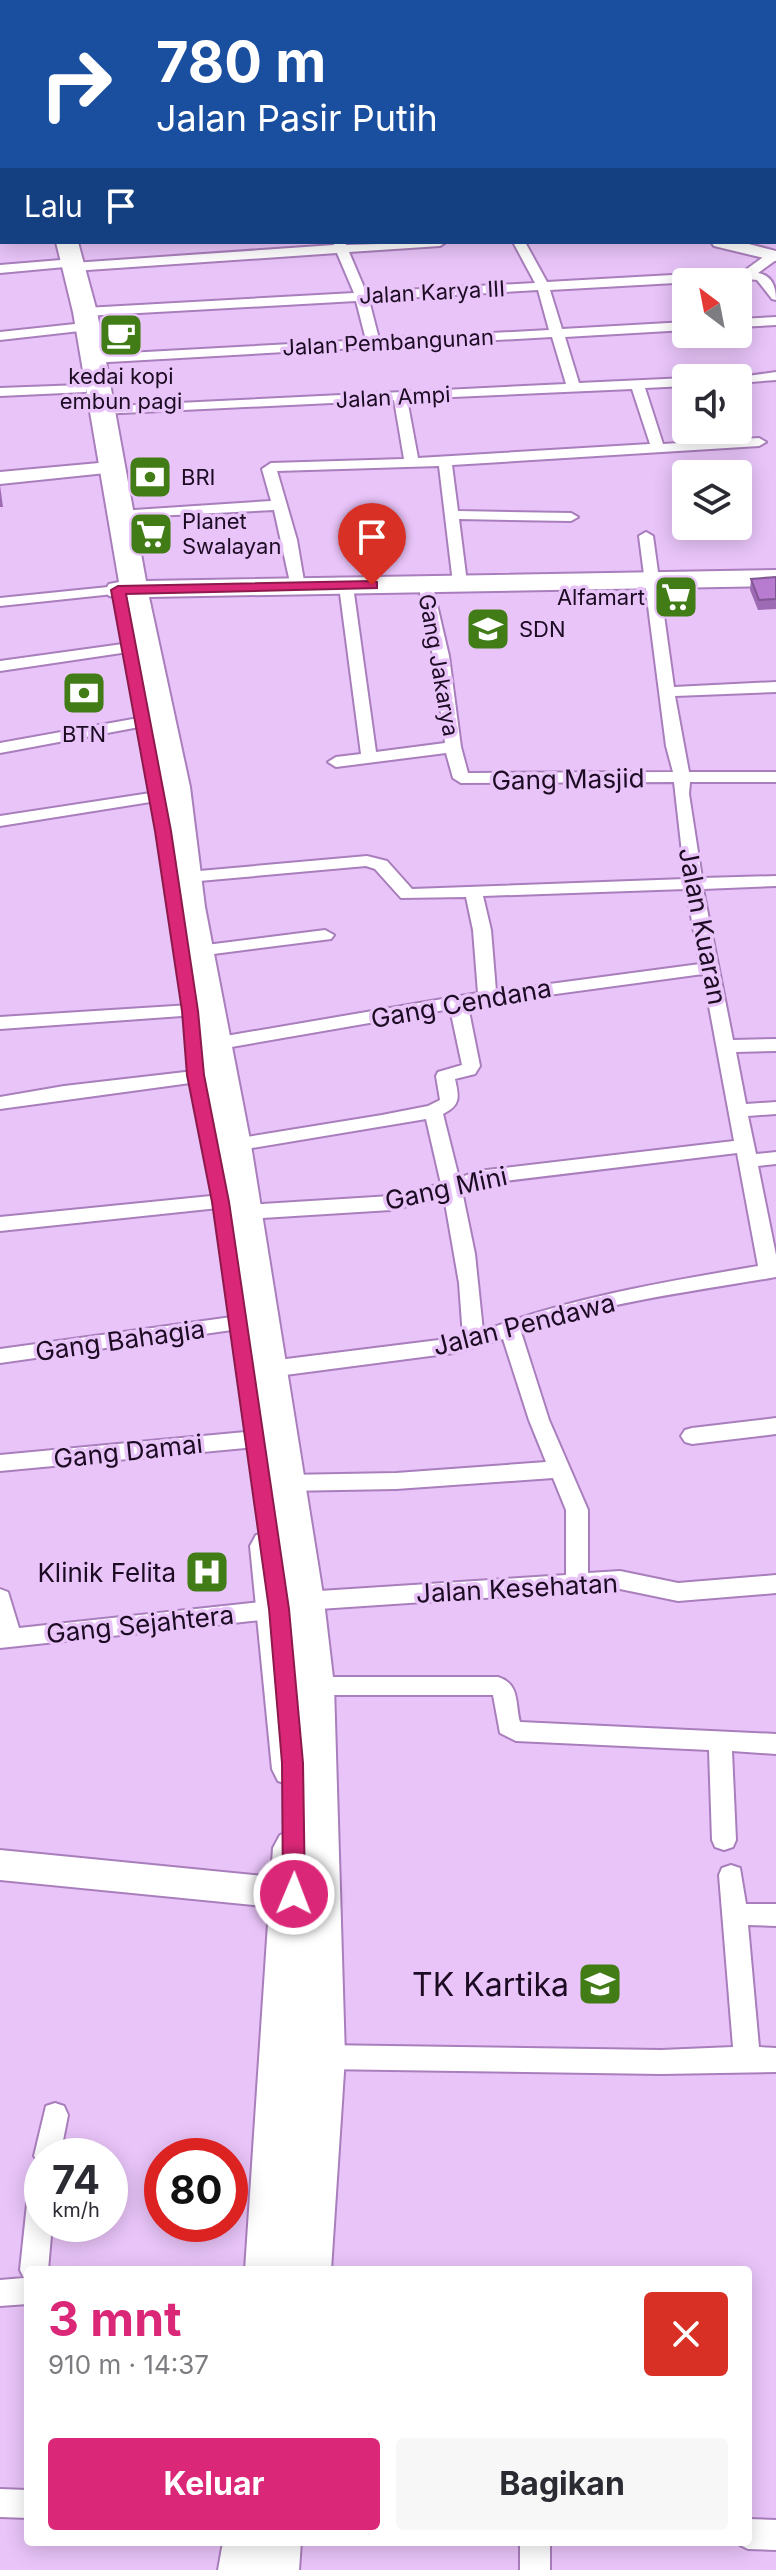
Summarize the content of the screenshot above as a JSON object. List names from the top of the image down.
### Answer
{
  "streets": {
    "street": [
      "Jalan Karya III",
      "Jalan Pembangunan",
      "Jalan Ampi",
      "Gang Jakarya",
      "Gang Masjid",
      "Jalan Kuaran",
      "Gang Cendana",
      "Gang Mini",
      "Jalan Pendawa",
      "Gang Bahagia",
      "Gang Damai",
      "Jalan Kesehatan",
      "Gang Sejahtera"
    ]
  },
  "crossings": [
    ["Gang Jakarya", "Gang Masjid"],
    ["Gang Masjid", "Jalan Kuaran"],
    ["Jalan Kuaran", "Gang Cendana"],
    ["Jalan Kuaran", "Gang Mini"],
    ["Jalan Kuaran", "Jalan Pendawa"],
    ["Jalan Kesehatan", "Gang Sejahtera"]
  ],
  "places": {
    "cafe": ["kedai kopi embun pagi"],
    "bank": ["BRI", "BTN"],
    "supermarket": ["Planet Swalayan", "Alfamart"],
    "school or university": ["SDN", "TK Kartika"],
    "hospital": ["Klinik Felita"]
  },
  "north": "top left",
  "page": {
    "turn": ["780 m", "Jalan Pasir Putih"],
    "then": "Lalu",
    "speed": "74 km/h",
    "limit": "80",
    "heading": ["3 mnt", "910 m · 14:37"],
    "buttons": ["Keluar", "Bagikan"]
  }
}
